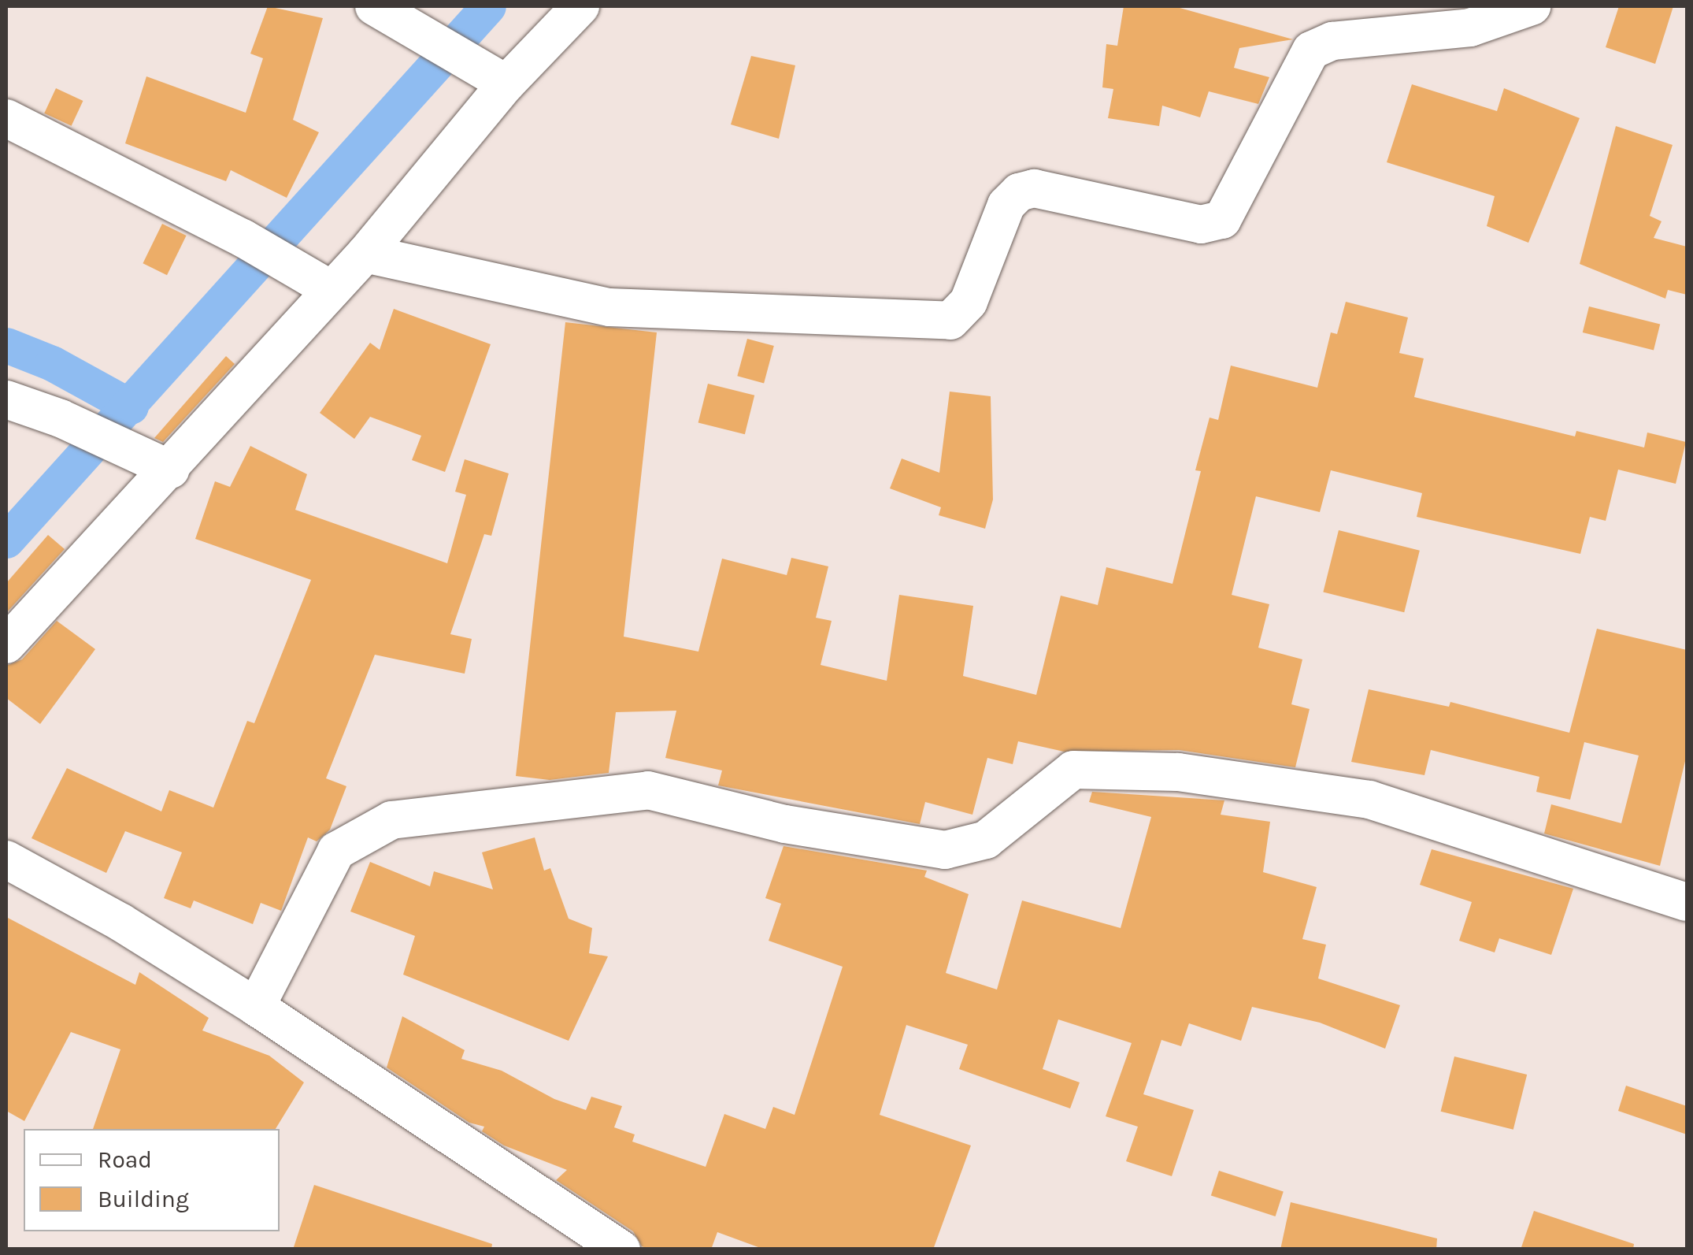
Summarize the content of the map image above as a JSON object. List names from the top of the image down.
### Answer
{
  "legend": ["Road", "Building"]
}
